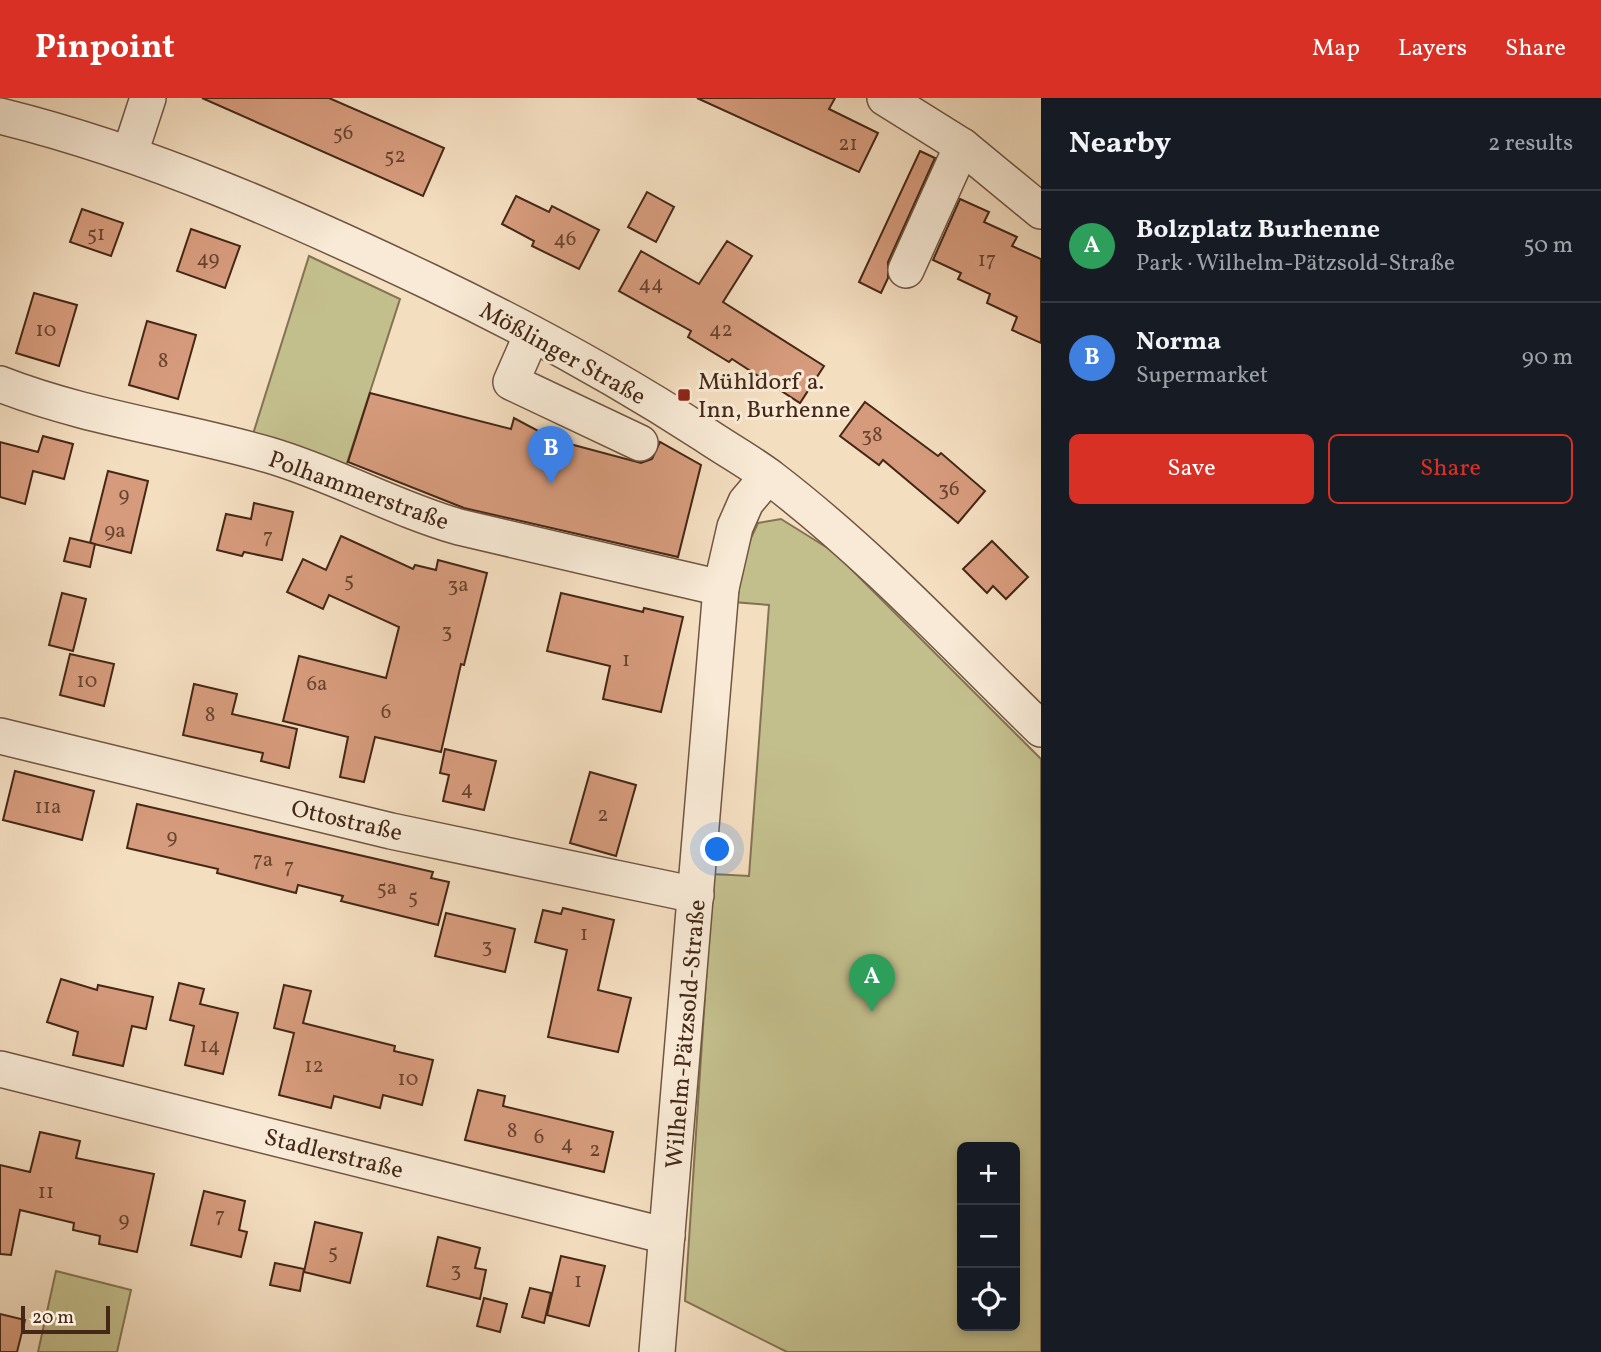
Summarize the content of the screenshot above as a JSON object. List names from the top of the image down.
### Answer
{
  "streets": {
    "street": [
      "Mößlinger Straße",
      "Polhammerstraße",
      "Ottostraße",
      "Wilhelm-Pätzsold-Straße",
      "Stadlerstraße"
    ]
  },
  "crossings": [
    ["Mößlinger Straße", "Wilhelm-Pätzsold-Straße"],
    ["Polhammerstraße", "Wilhelm-Pätzsold-Straße"],
    ["Ottostraße", "Wilhelm-Pätzsold-Straße"],
    ["Wilhelm-Pätzsold-Straße", "Stadlerstraße"]
  ],
  "places": {
    "transit": ["Mühldorf a. Inn, Burhenne"]
  },
  "house_numbers": [
    "56",
    "21",
    "52",
    "51",
    "46",
    "49",
    "17",
    "44",
    "10",
    "42",
    "8",
    "38",
    "36",
    "9",
    "9a",
    "7",
    "5",
    "3a",
    "3",
    "1",
    "10",
    "6a",
    "6",
    "8",
    "4",
    "11a",
    "2",
    "9",
    "7a",
    "7",
    "5a",
    "5",
    "1",
    "3",
    "14",
    "12",
    "10",
    "8",
    "6",
    "4",
    "2",
    "11",
    "7",
    "9",
    "5",
    "3",
    "1"
  ],
  "scale_bar": "20 m",
  "page": {
    "header": "Pinpoint",
    "nav": ["Map", "Layers", "Share"],
    "heading": ["Nearby", "2 results"],
    "list": [
      {
        "mark": "A",
        "name": "Bolzplatz Burhenne",
        "note": "Park · Wilhelm-Pätzsold-Straße",
        "value": "50 m"
      },
      {
        "mark": "B",
        "name": "Norma",
        "note": "Supermarket",
        "value": "90 m"
      }
    ],
    "buttons": ["Save", "Share"],
    "pins": ["B", "A"],
    "map_buttons": ["+", "−"],
    "scale": "20 m"
  }
}
